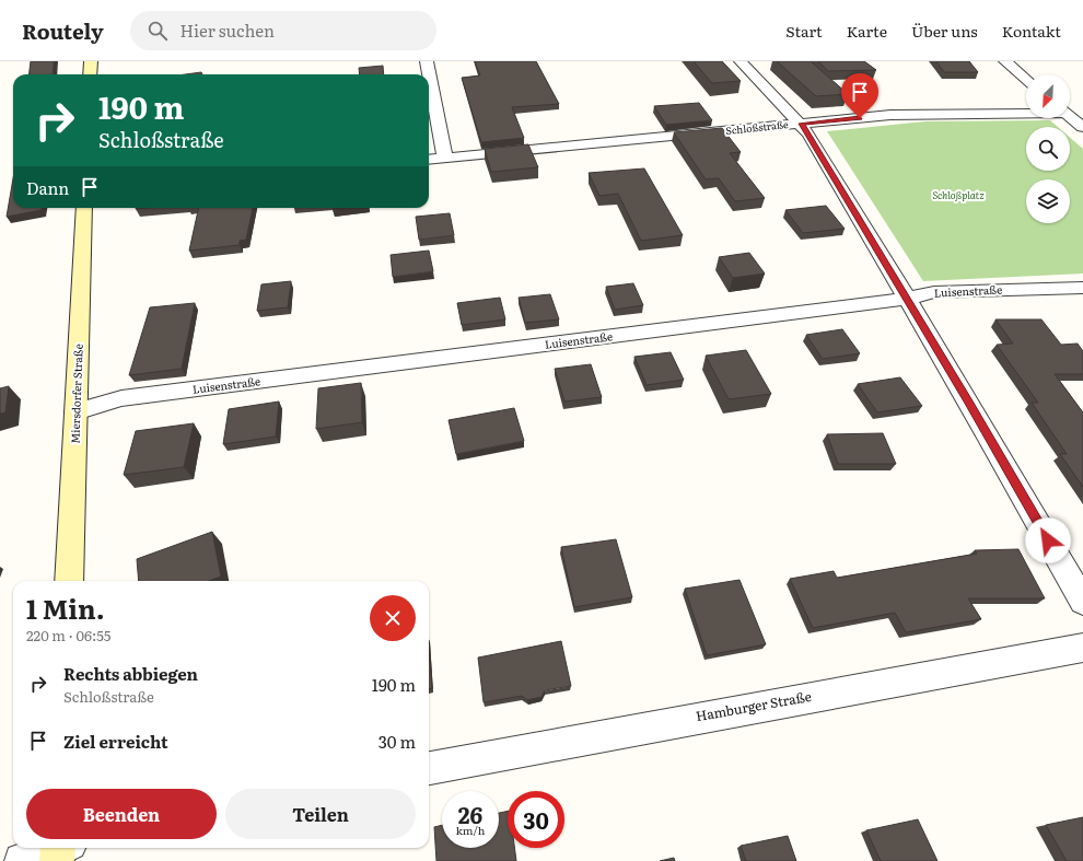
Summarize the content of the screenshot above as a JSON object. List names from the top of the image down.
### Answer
{
  "streets": {
    "street": [
      "Schloßstraße",
      "Luisenstraße",
      "Miersdorfer Straße",
      "Hamburger Straße"
    ]
  },
  "crossings": [
    ["Luisenstraße", "Miersdorfer Straße"]
  ],
  "parks": ["Schloßplatz"],
  "north": "bottom left",
  "page": {
    "header": "Routely",
    "search": "Hier suchen",
    "nav": [
      "Start",
      "Karte",
      "Über uns",
      "Kontakt"
    ],
    "turn": ["190 m", "Schloßstraße"],
    "then": "Dann",
    "heading": ["1 Min.", "220 m · 06:55"],
    "list": [
      {
        "name": "Rechts abbiegen",
        "note": "Schloßstraße",
        "value": "190 m"
      },
      {
        "name": "Ziel erreicht",
        "value": "30 m"
      }
    ],
    "buttons": ["Beenden", "Teilen"],
    "speed": "26 km/h",
    "limit": "30"
  }
}
